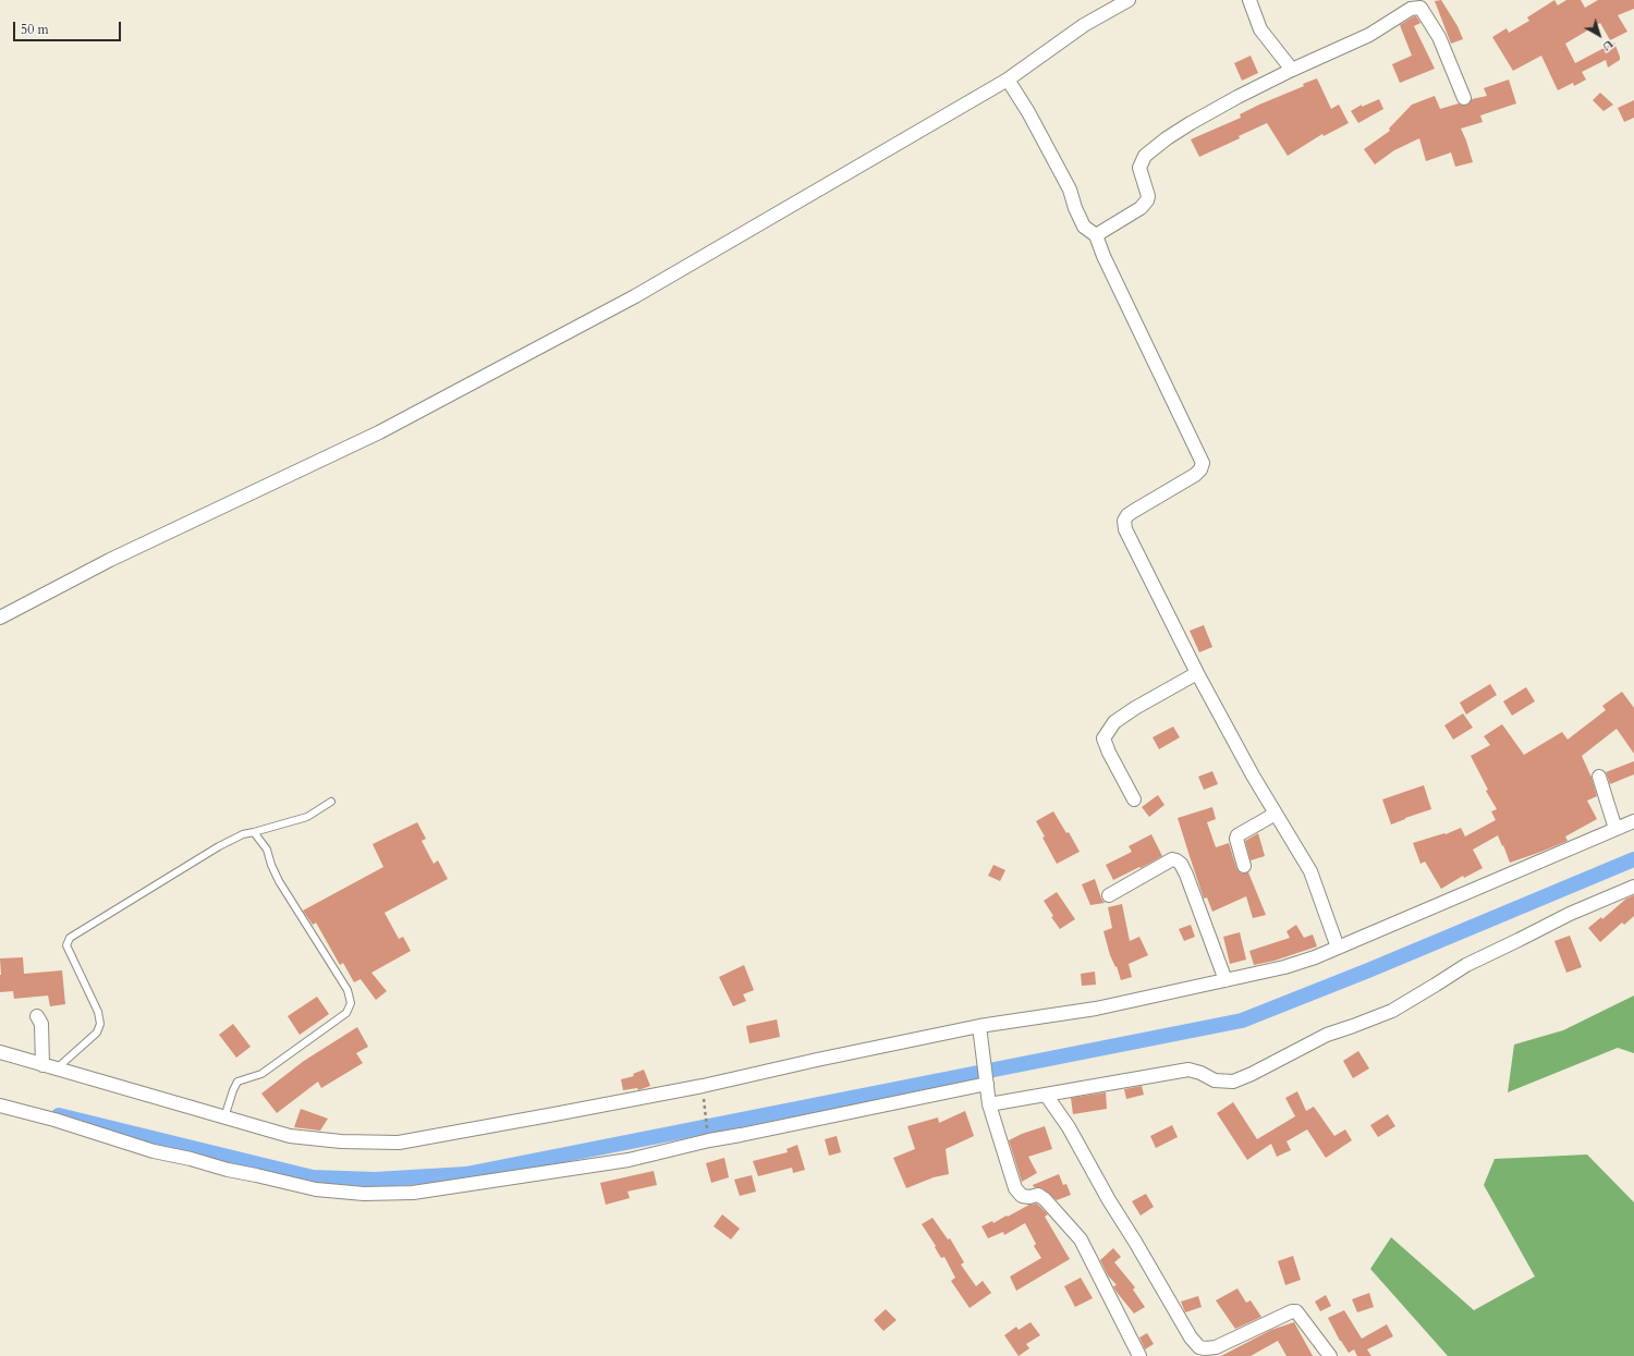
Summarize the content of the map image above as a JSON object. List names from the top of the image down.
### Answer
{
  "scale_bar": "50 m",
  "north": "bottom right"
}
